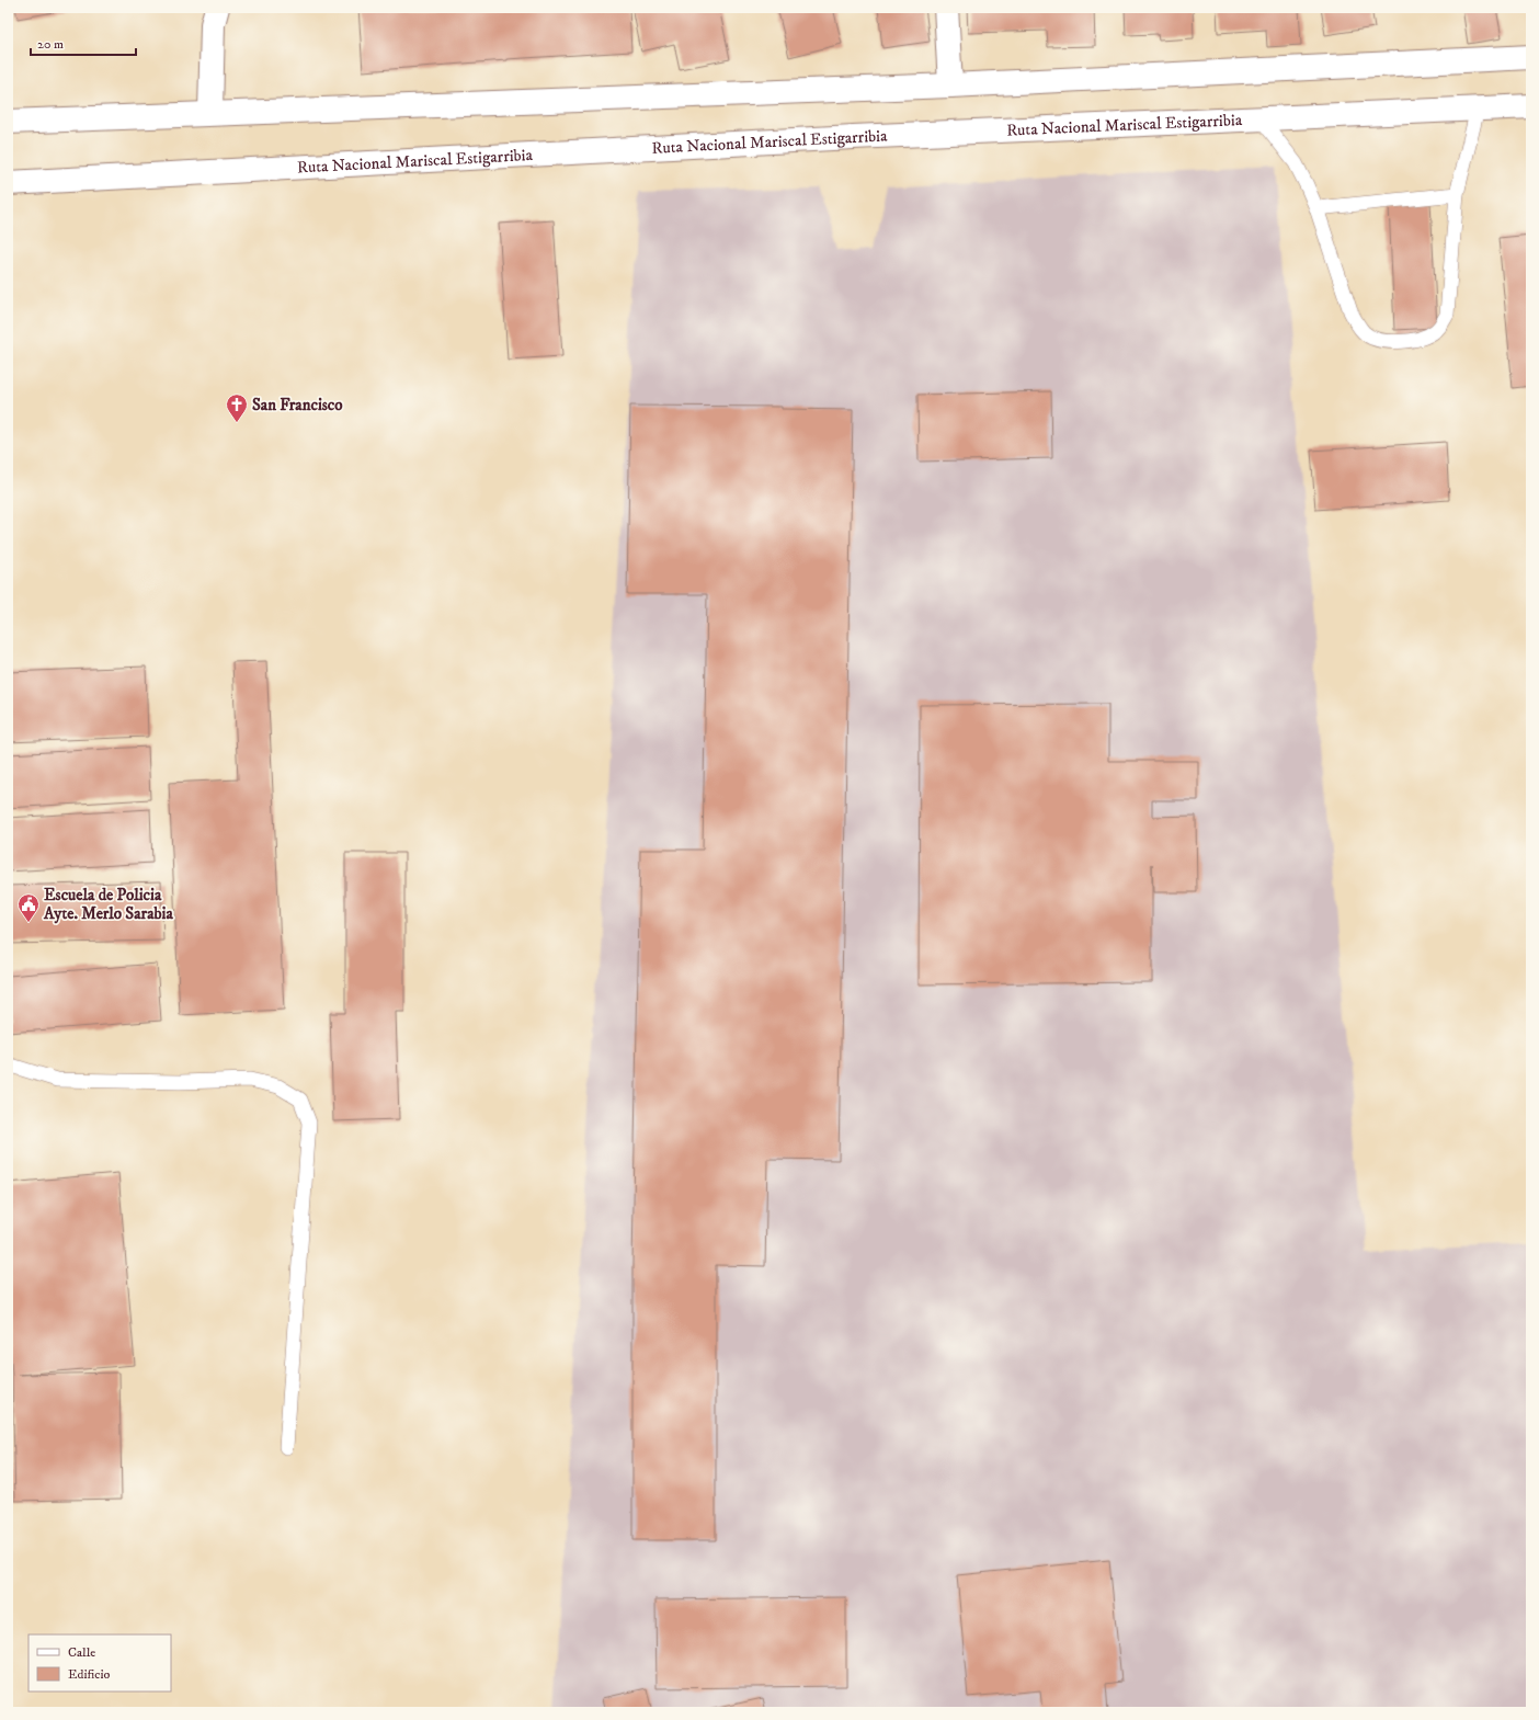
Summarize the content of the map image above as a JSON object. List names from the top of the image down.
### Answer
{
  "streets": {
    "main road": ["Ruta Nacional Mariscal Estigarribia"]
  },
  "places": {
    "church": ["San Francisco"],
    "public building": ["Escuela de Policia Ayte. Merlo Sarabia"]
  },
  "legend": ["Calle", "Edificio"],
  "scale_bar": "20 m"
}
